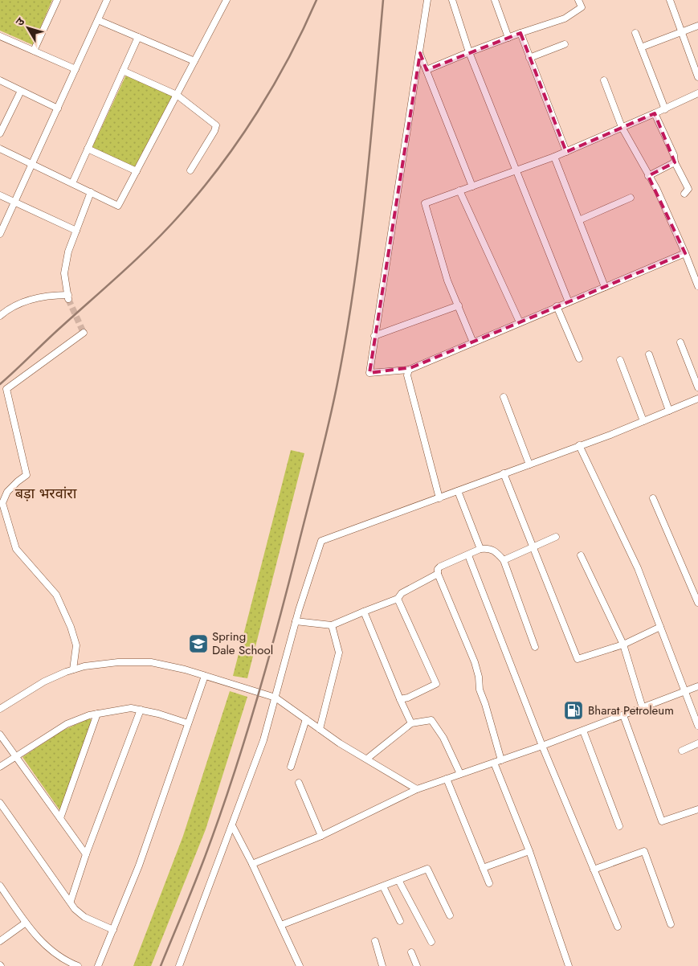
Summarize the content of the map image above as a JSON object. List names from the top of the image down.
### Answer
{
  "districts": ["बड़ा भरवांरा"],
  "places": {
    "school or university": ["Spring Dale School"],
    "fuel station": ["Bharat Petroleum"]
  },
  "north": "top left"
}
